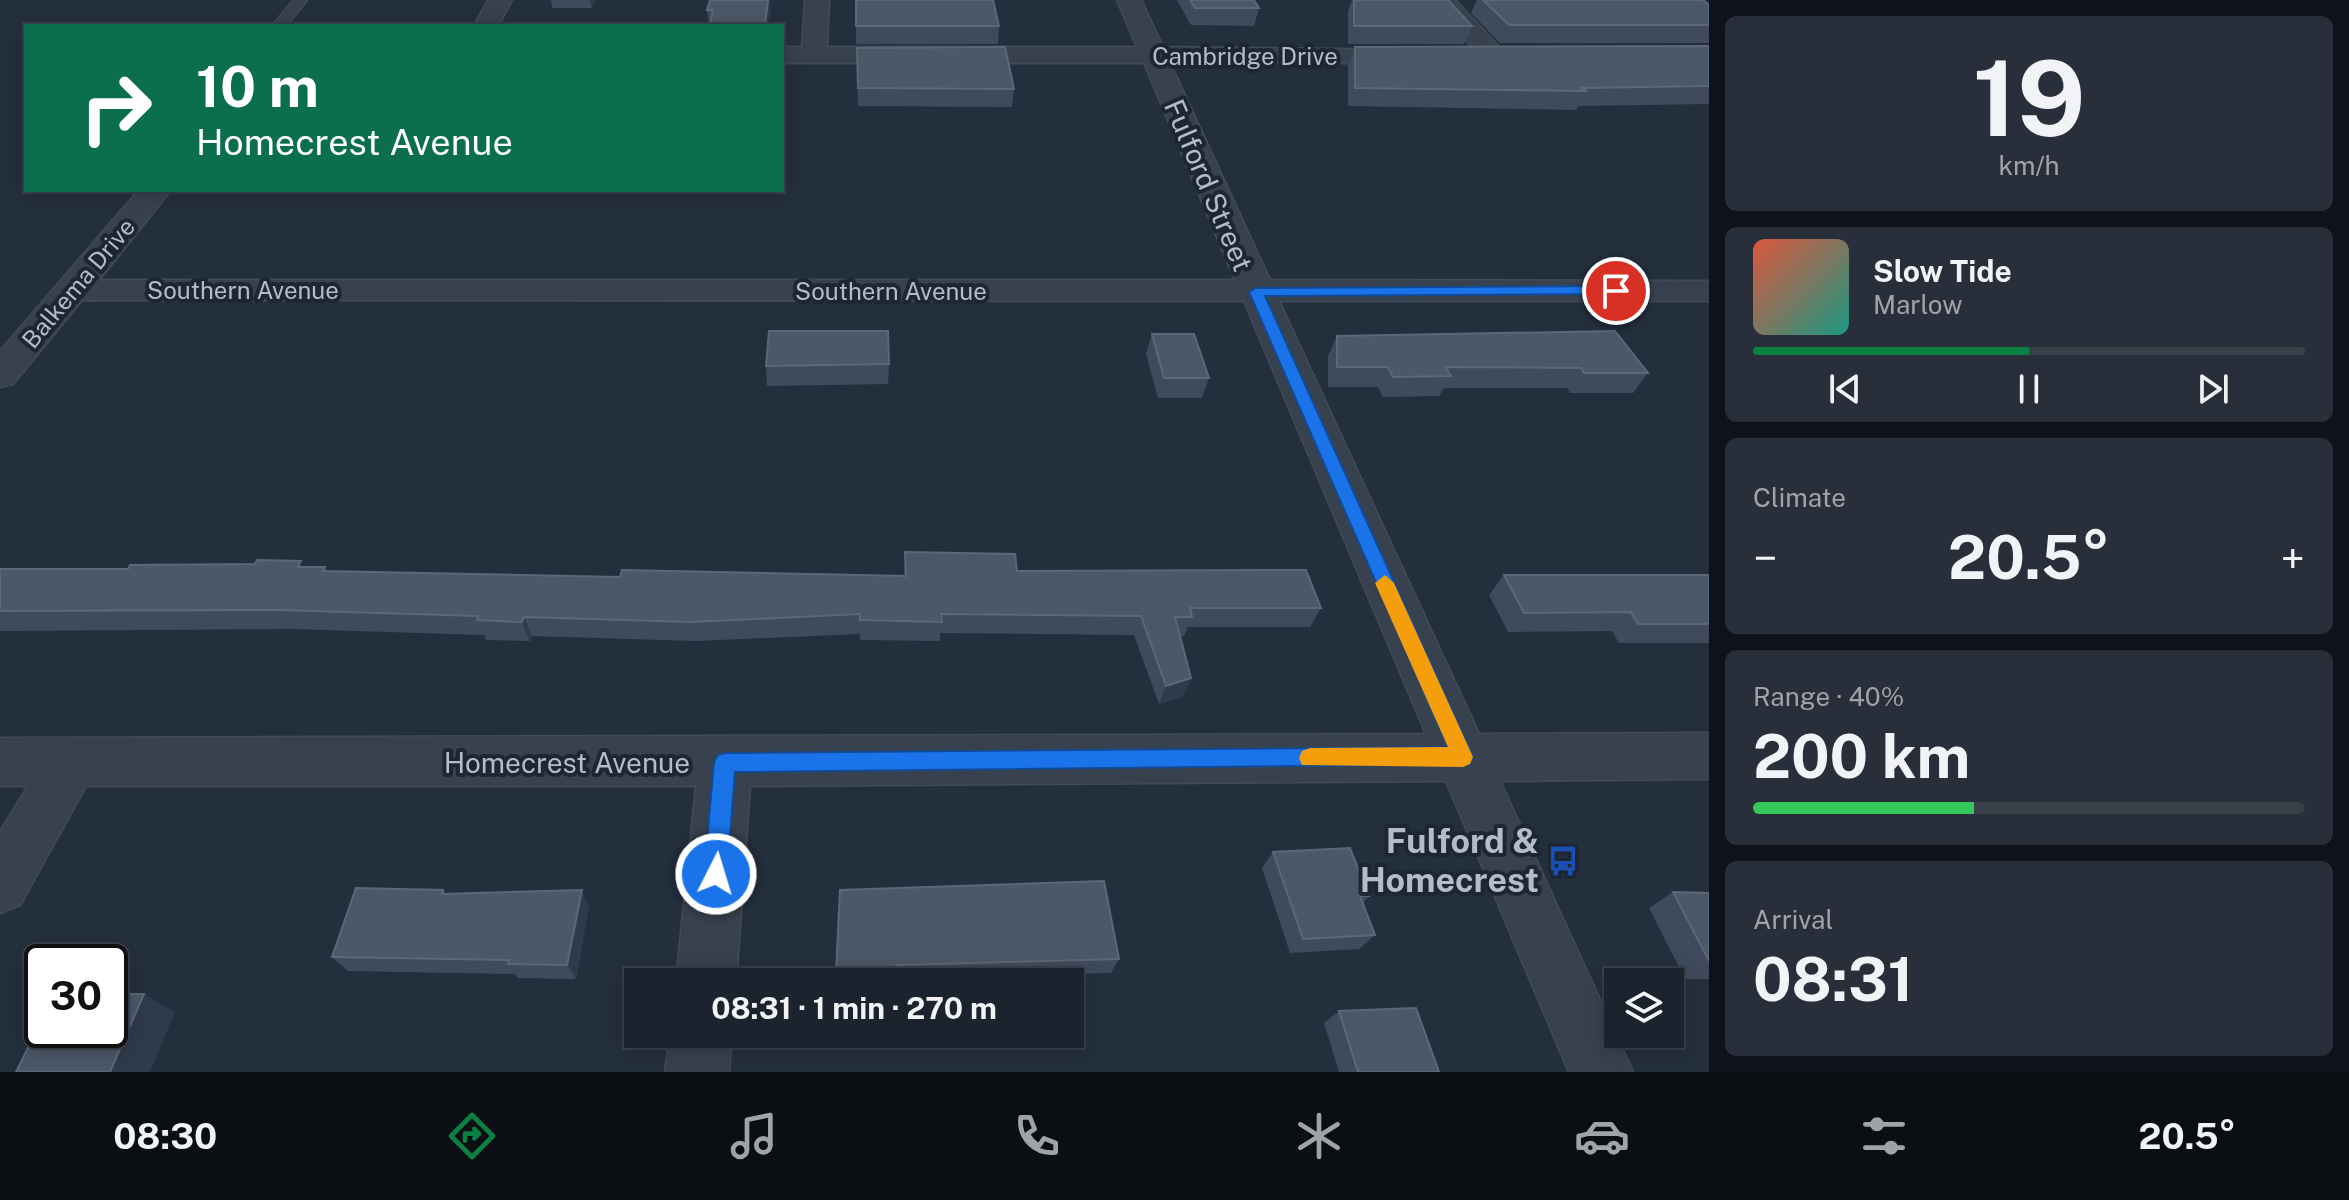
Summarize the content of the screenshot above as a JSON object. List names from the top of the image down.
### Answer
{
  "streets": {
    "street": [
      "Cambridge Drive",
      "Fulford Street",
      "Balkema Drive",
      "Southern Avenue",
      "Homecrest Avenue"
    ]
  },
  "crossings": [
    ["Cambridge Drive", "Fulford Street"],
    ["Fulford Street", "Southern Avenue"],
    ["Fulford Street", "Homecrest Avenue"],
    ["Balkema Drive", "Southern Avenue"]
  ],
  "places": {
    "bus stop": ["Fulford & Homecrest"]
  },
  "page": {
    "tile": [
      ["19", "km/h"],
      "Climate",
      ["Range · 40%", "200 km"],
      ["Arrival", "08:31"]
    ],
    "turn": ["10 m", "Homecrest Avenue"],
    "song": ["Slow Tide", "Marlow"],
    "heat": ["−", "20.5°", "+"],
    "limit": "30",
    "trip": "08:31 · 1 min · 270 m",
    "tabs": ["08:30", "20.5°"]
  }
}
